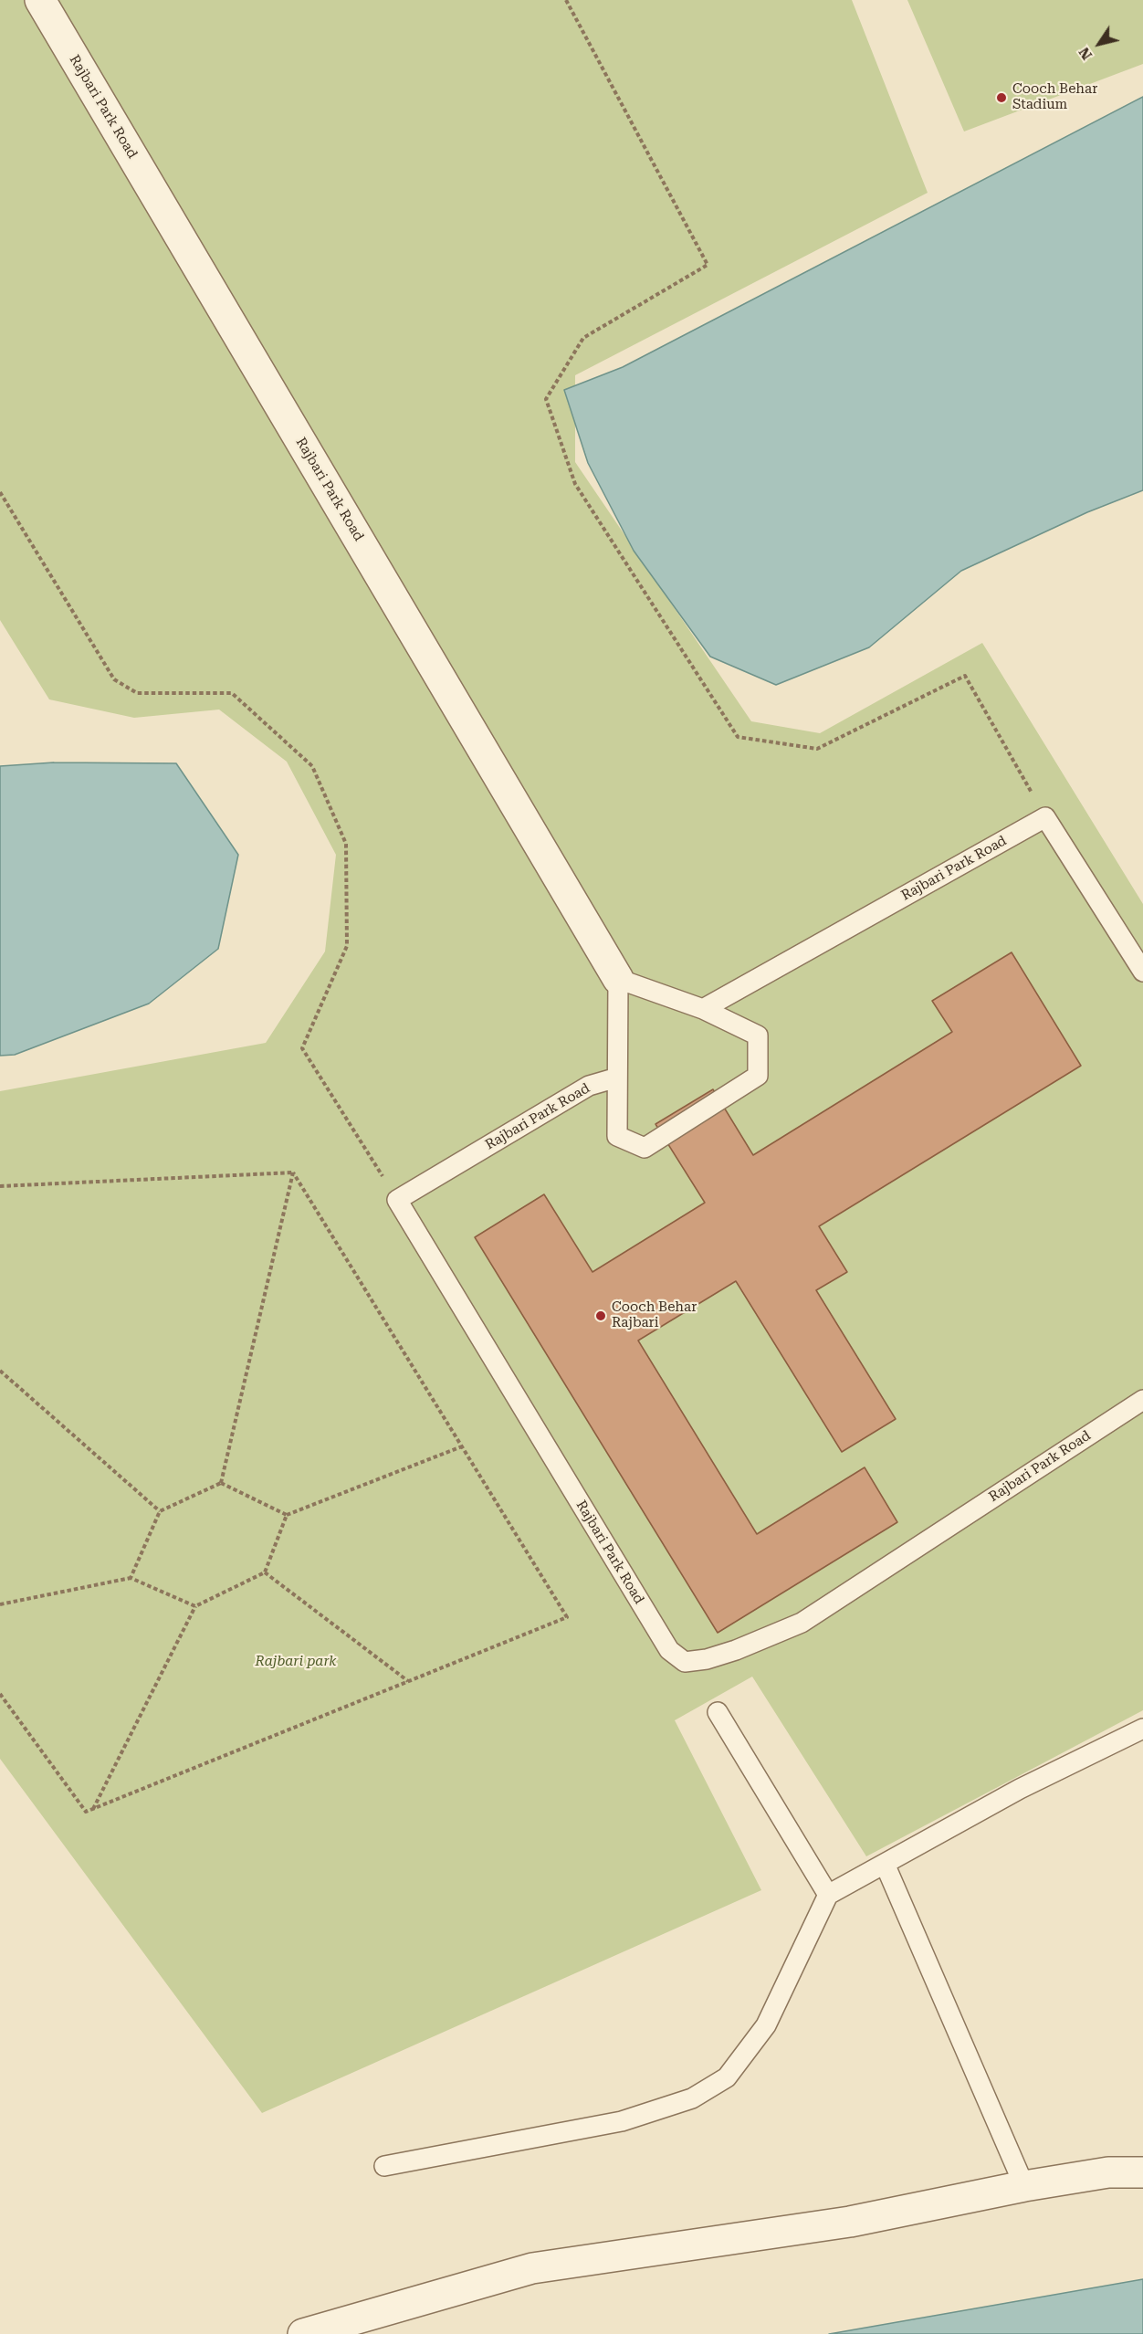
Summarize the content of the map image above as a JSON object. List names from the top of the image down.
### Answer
{
  "streets": {
    "street": ["Rajbari Park Road"]
  },
  "parks": ["Rajbari park"],
  "places": ["Cooch Behar Stadium", "Cooch Behar Rajbari"],
  "north": "bottom left"
}
